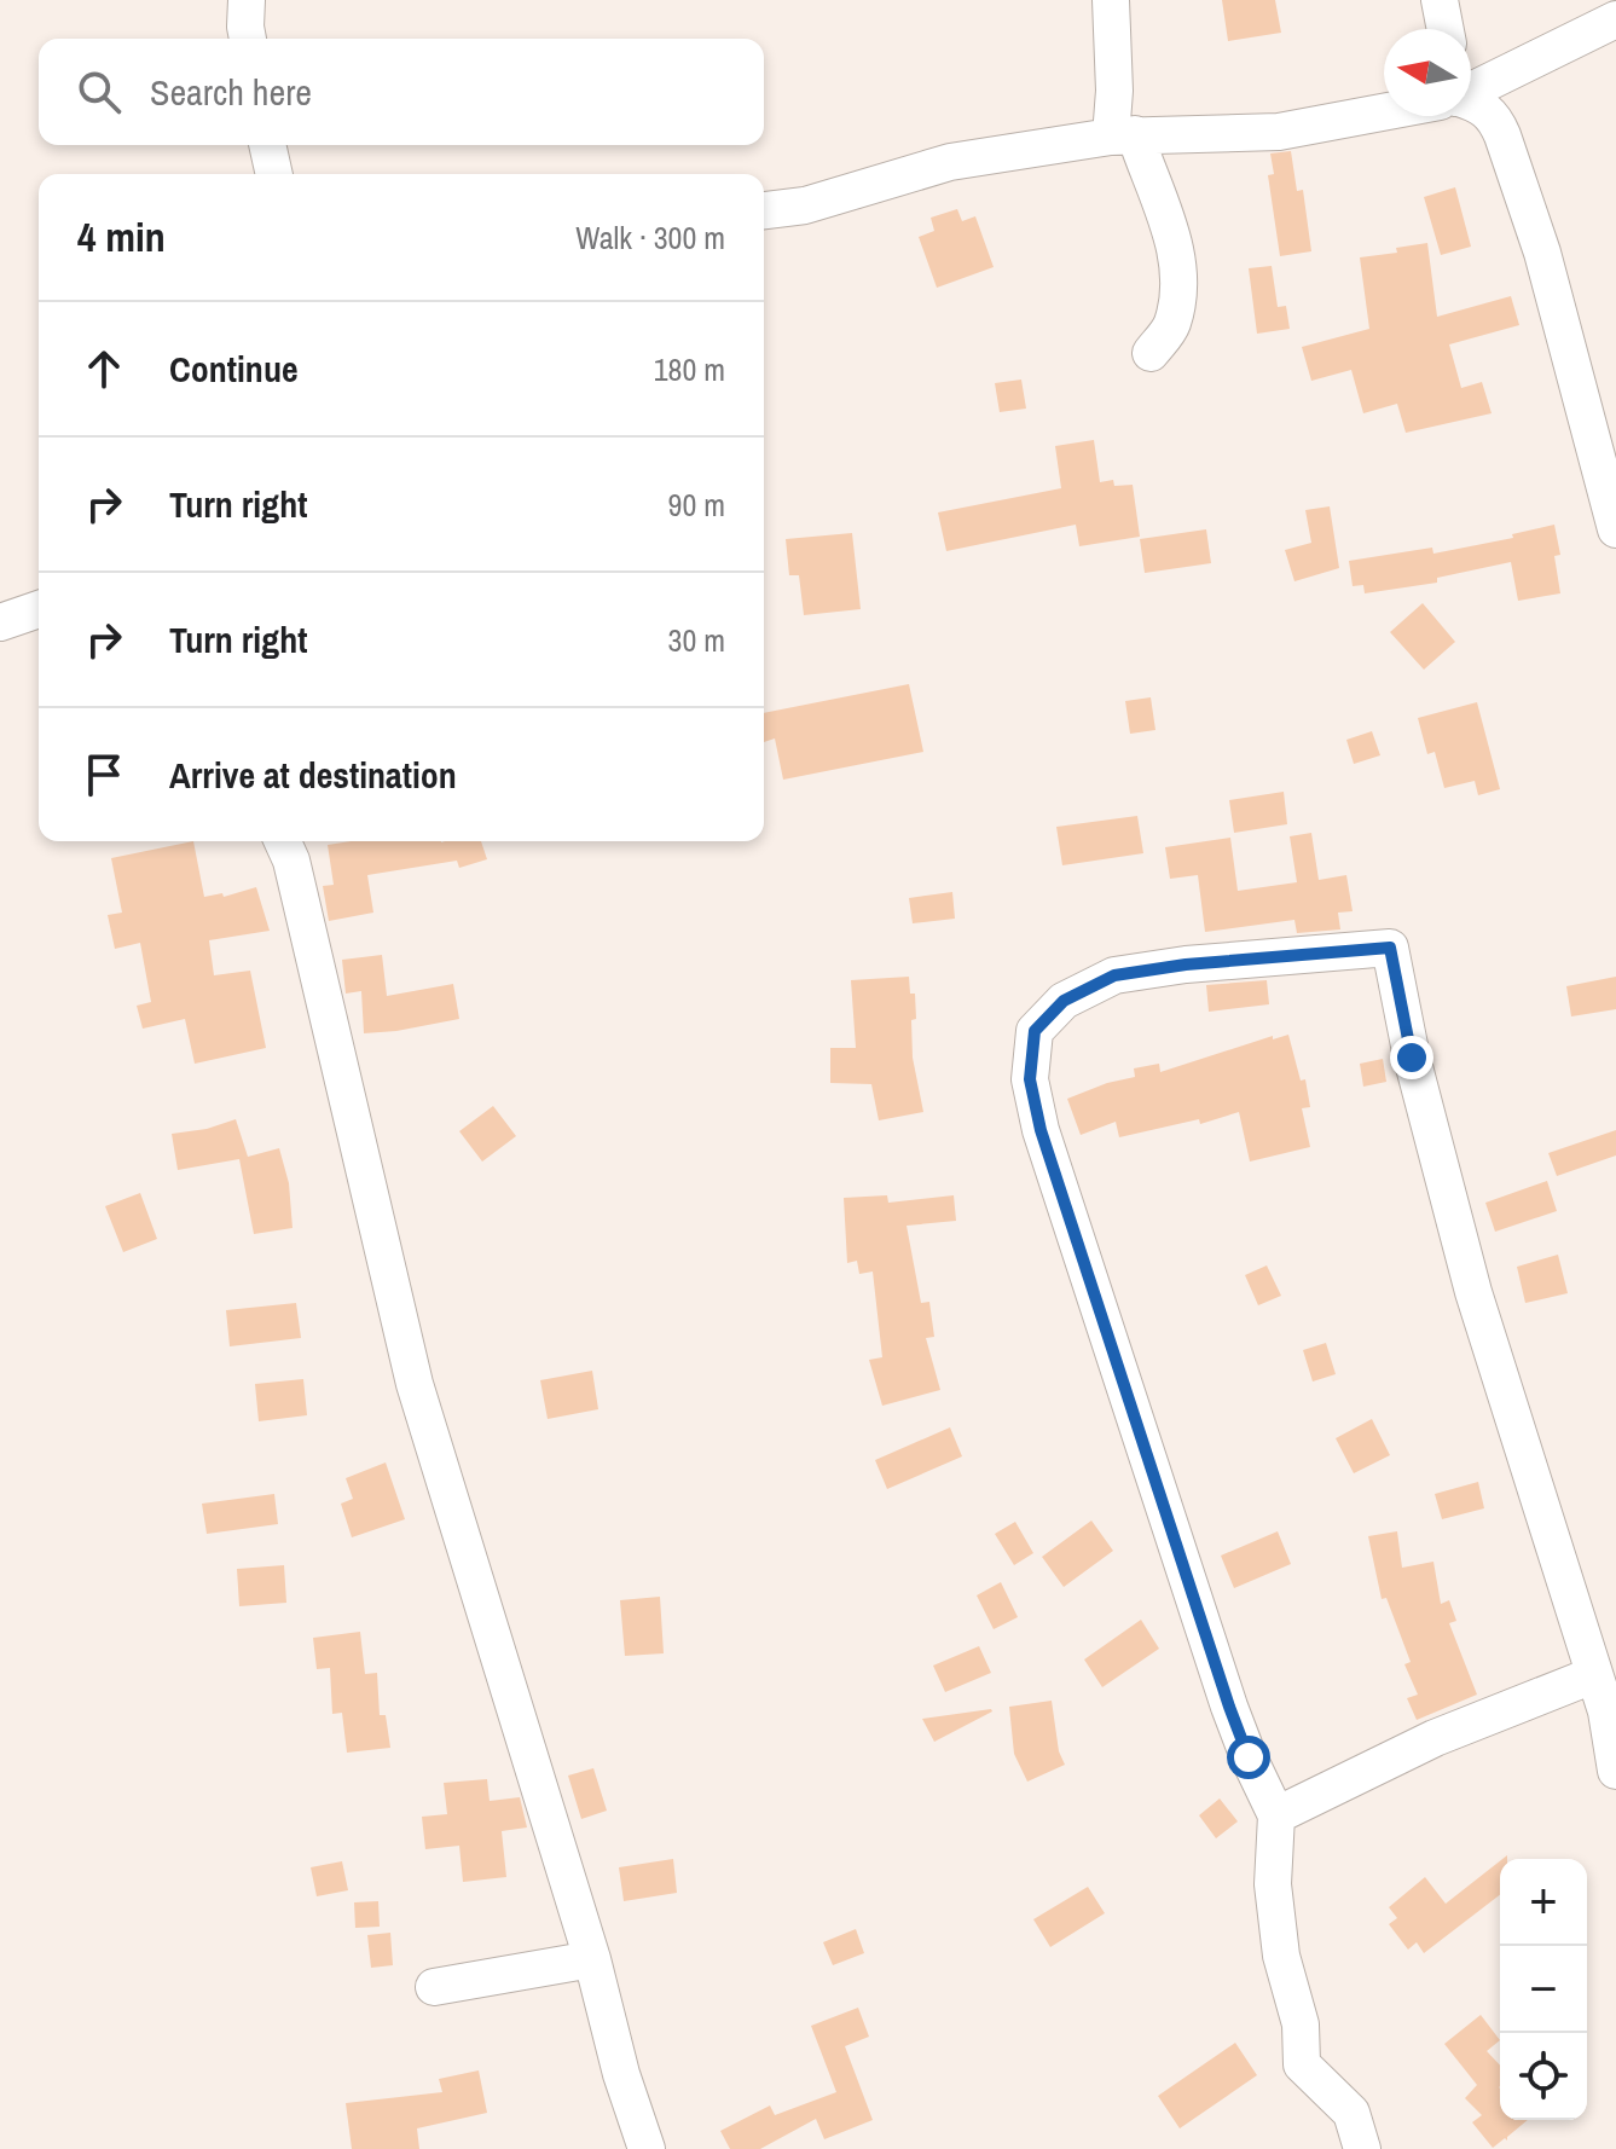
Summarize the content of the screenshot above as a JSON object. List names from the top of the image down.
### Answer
{
  "north": "left",
  "page": {
    "search": "Search here",
    "heading": ["4 min", "Walk · 300 m"],
    "list": [
      ["Continue", "180 m"],
      ["Turn right", "90 m"],
      ["Turn right", "30 m"],
      "Arrive at destination"
    ],
    "map_buttons": ["+", "−"]
  }
}
